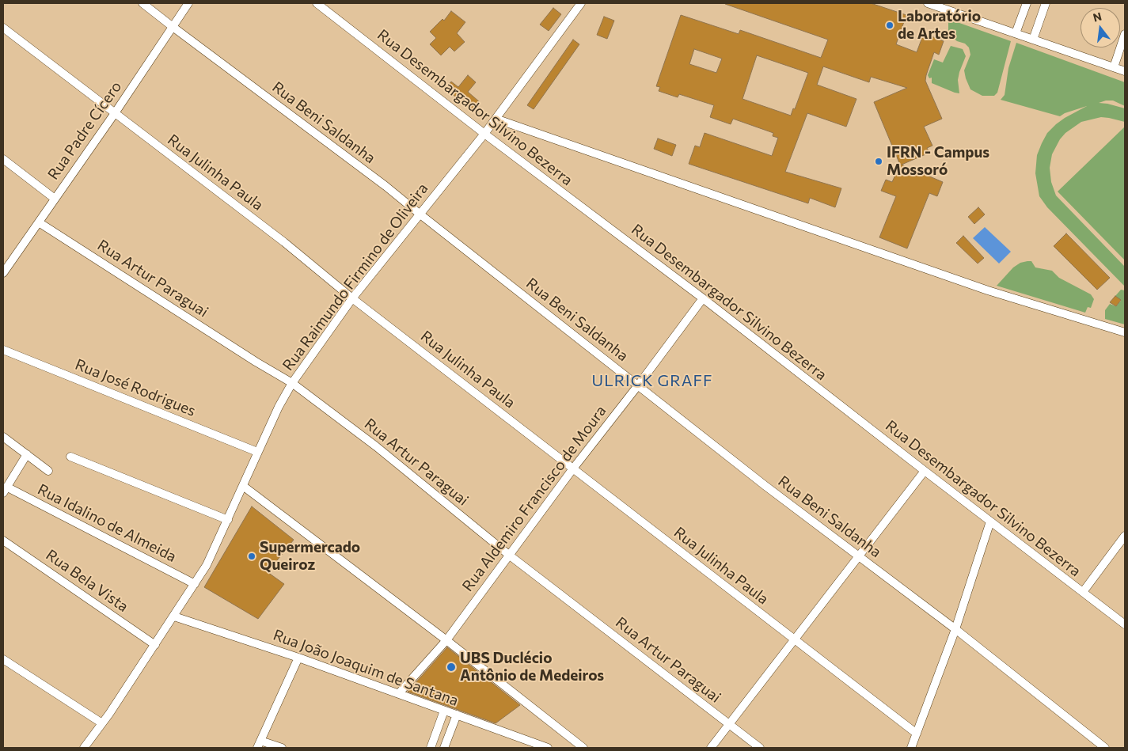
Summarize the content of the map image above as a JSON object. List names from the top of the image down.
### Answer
{
  "streets": {
    "street": [
      "Rua Desembargador Silvino Bezerra",
      "Rua Beni Saldanha",
      "Rua Padre Cícero",
      "Rua Julinha Paula",
      "Rua Raimundo Firmino de Oliveira",
      "Rua Artur Paraguai",
      "Rua José Rodrigues",
      "Rua Aldemiro Francisco de Moura",
      "Rua Idalino de Almeida",
      "Rua Bela Vista",
      "Rua João Joaquim de Santana"
    ]
  },
  "crossings": [
    ["Rua Desembargador Silvino Bezerra", "Rua Raimundo Firmino de Oliveira"],
    ["Rua Desembargador Silvino Bezerra", "Rua Aldemiro Francisco de Moura"],
    ["Rua Beni Saldanha", "Rua Padre Cícero"],
    ["Rua Beni Saldanha", "Rua Raimundo Firmino de Oliveira"],
    ["Rua Beni Saldanha", "Rua Aldemiro Francisco de Moura"],
    ["Rua Padre Cícero", "Rua Julinha Paula"],
    ["Rua Padre Cícero", "Rua Artur Paraguai"],
    ["Rua Julinha Paula", "Rua Raimundo Firmino de Oliveira"],
    ["Rua Julinha Paula", "Rua Aldemiro Francisco de Moura"],
    ["Rua Raimundo Firmino de Oliveira", "Rua Artur Paraguai"],
    ["Rua Raimundo Firmino de Oliveira", "Rua José Rodrigues"],
    ["Rua Raimundo Firmino de Oliveira", "Rua Idalino de Almeida"],
    ["Rua Raimundo Firmino de Oliveira", "Rua Bela Vista"],
    ["Rua Raimundo Firmino de Oliveira", "Rua João Joaquim de Santana"],
    ["Rua Artur Paraguai", "Rua Aldemiro Francisco de Moura"],
    ["Rua Aldemiro Francisco de Moura", "Rua João Joaquim de Santana"]
  ],
  "districts": ["ULRICK GRAFF"],
  "places": [
    "Laboratório de Artes",
    "IFRN - Campus Mossoró",
    "Supermercado Queiroz",
    "UBS Duclécio Antônio de Medeiros"
  ],
  "north": "top"
}
